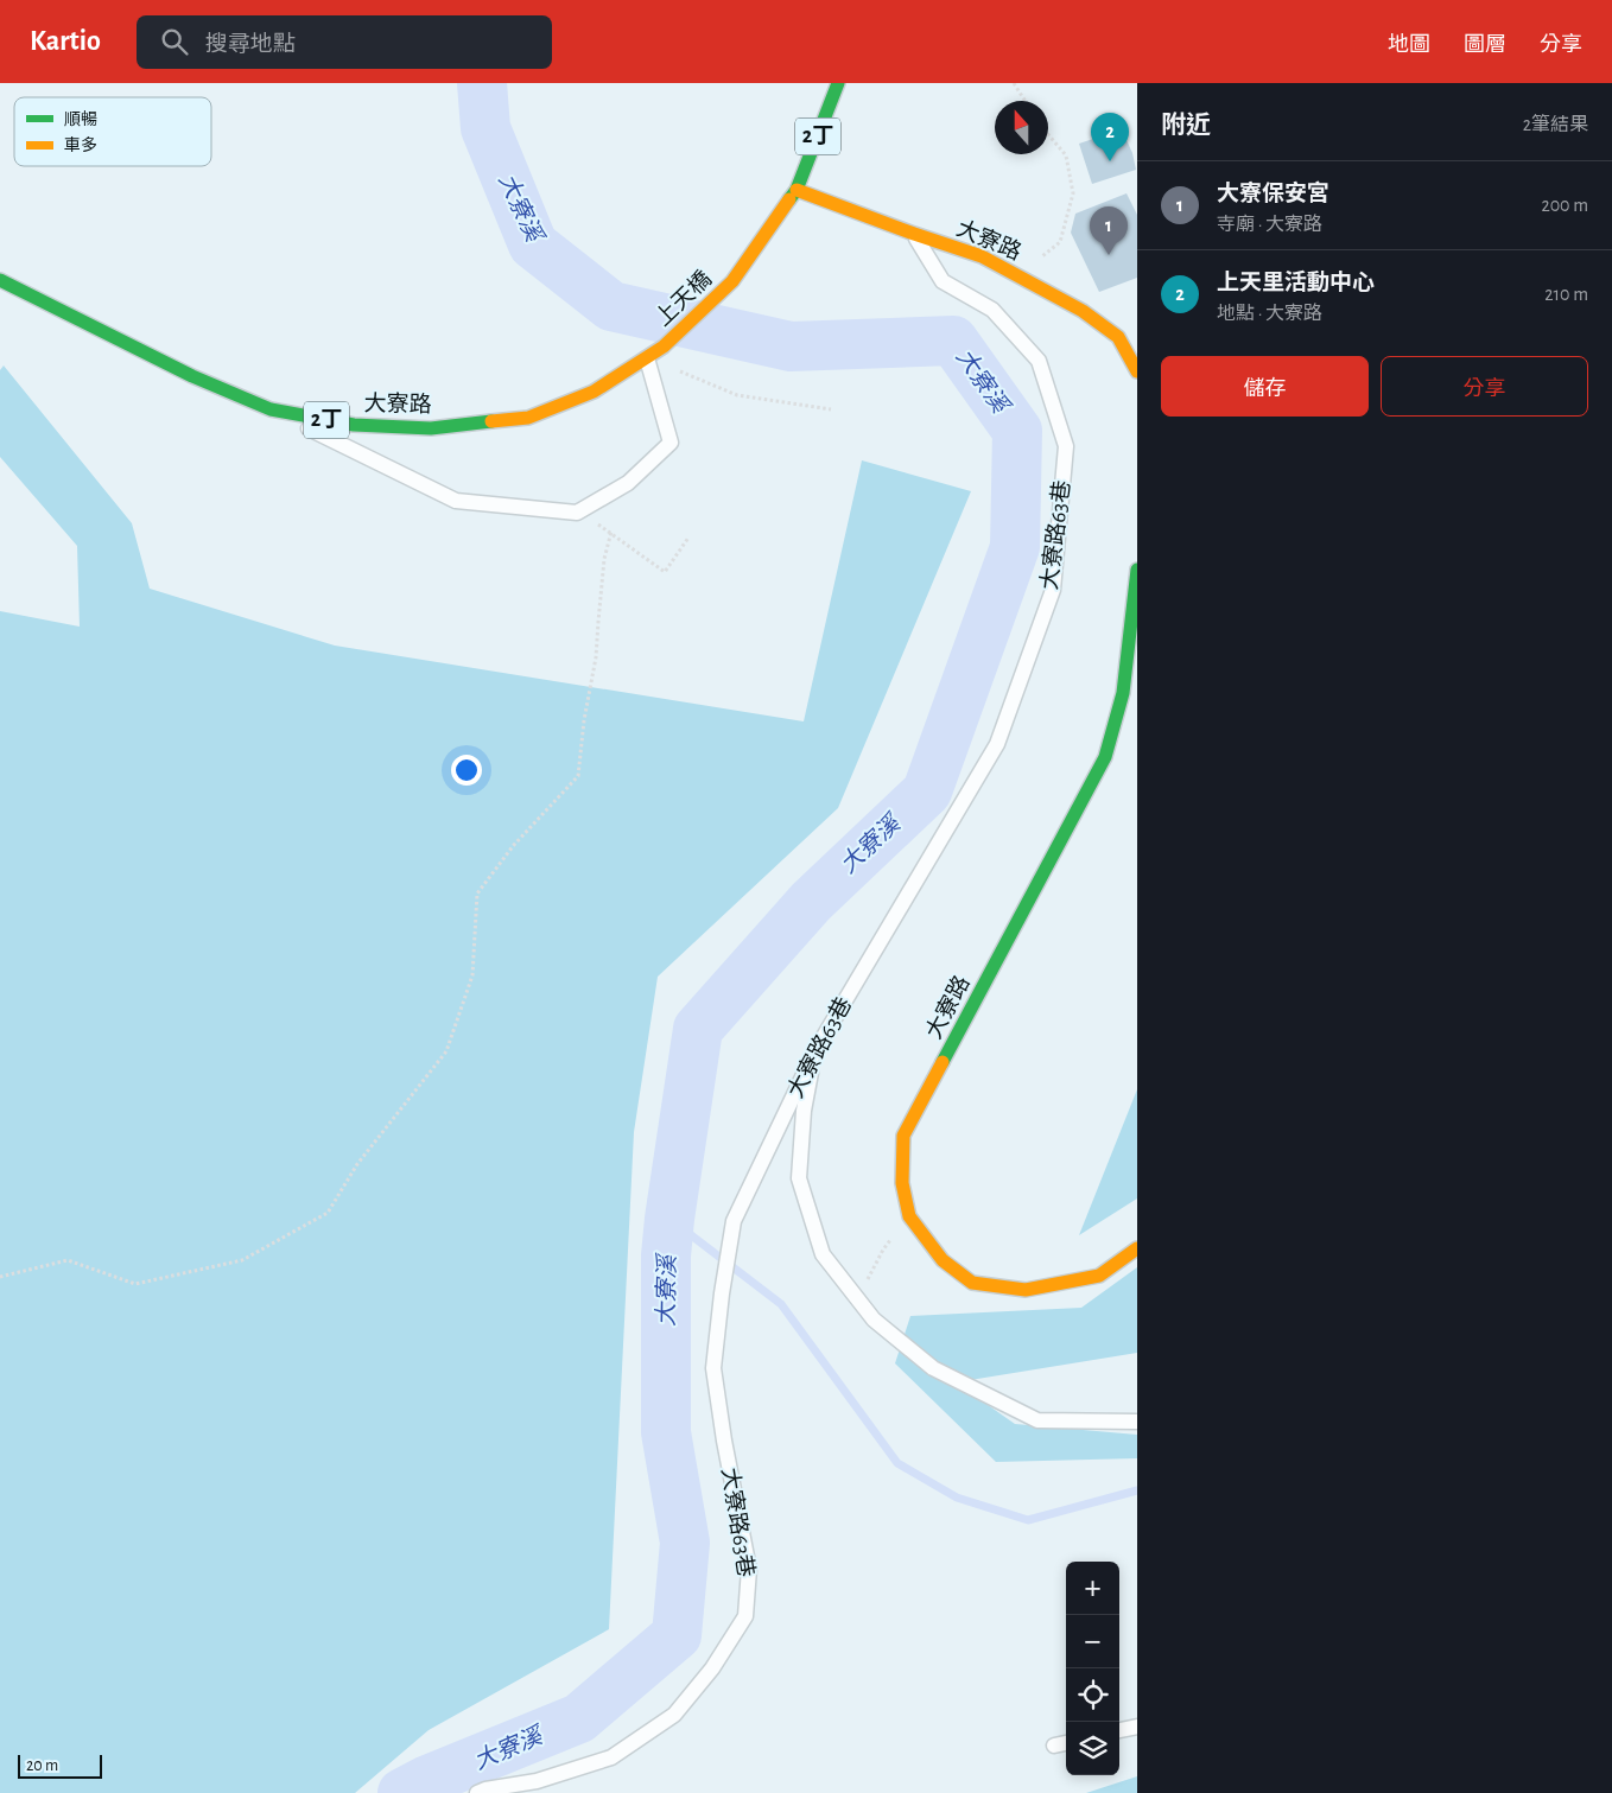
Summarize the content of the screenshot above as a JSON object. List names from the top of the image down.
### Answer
{
  "streets": {
    "street": ["2丁", "大寮路", "上天橋"],
    "lane": ["大寮路63巷"]
  },
  "crossings": [
    ["2丁", "大寮路"],
    ["2丁", "上天橋"],
    ["大寮路", "上天橋"],
    ["大寮路", "大寮路63巷"]
  ],
  "water": ["大寮溪"],
  "legend": ["順暢", "車多"],
  "scale_bar": "20 m",
  "north": "top",
  "page": {
    "header": "Kartio",
    "search": "搜尋地點",
    "nav": ["地圖", "圖層", "分享"],
    "heading": ["附近", "2筆結果"],
    "pins": ["2", "1"],
    "list": [
      {
        "mark": "1",
        "name": "大寮保安宮",
        "note": "寺廟 · 大寮路",
        "value": "200 m"
      },
      {
        "mark": "2",
        "name": "上天里活動中心",
        "note": "地點 · 大寮路",
        "value": "210 m"
      }
    ],
    "buttons": ["儲存", "分享"],
    "map_buttons": ["+", "−"],
    "scale": "20 m"
  }
}
